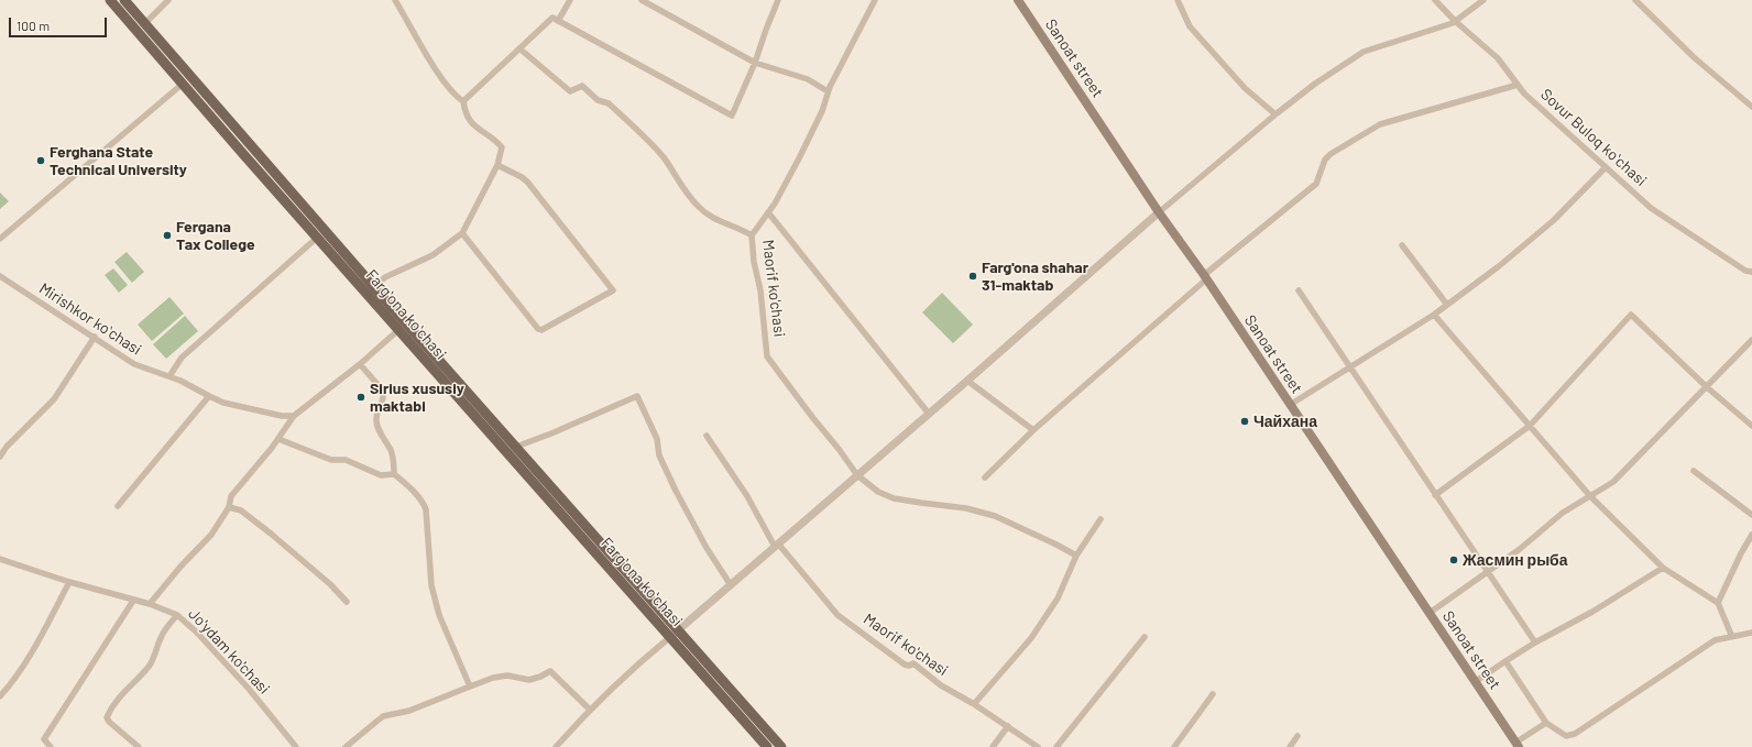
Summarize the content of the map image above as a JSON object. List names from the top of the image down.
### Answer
{
  "streets": {
    "main road": ["Sanoat street", "Fargʻona koʻchasi"],
    "street": [
      "Sovur Buloq koʻchasi",
      "Maorif ko'chasi",
      "Mirishkor koʻchasi",
      "Jo'ydam ko'chasi"
    ]
  },
  "places": [
    "Ferghana State Technical University",
    "Fergana Tax College",
    "Farg'ona shahar 31-maktab",
    "Sirius xususiy maktabi",
    "Чайхана",
    "Жасмин рыба"
  ],
  "scale_bar": "100 m"
}
